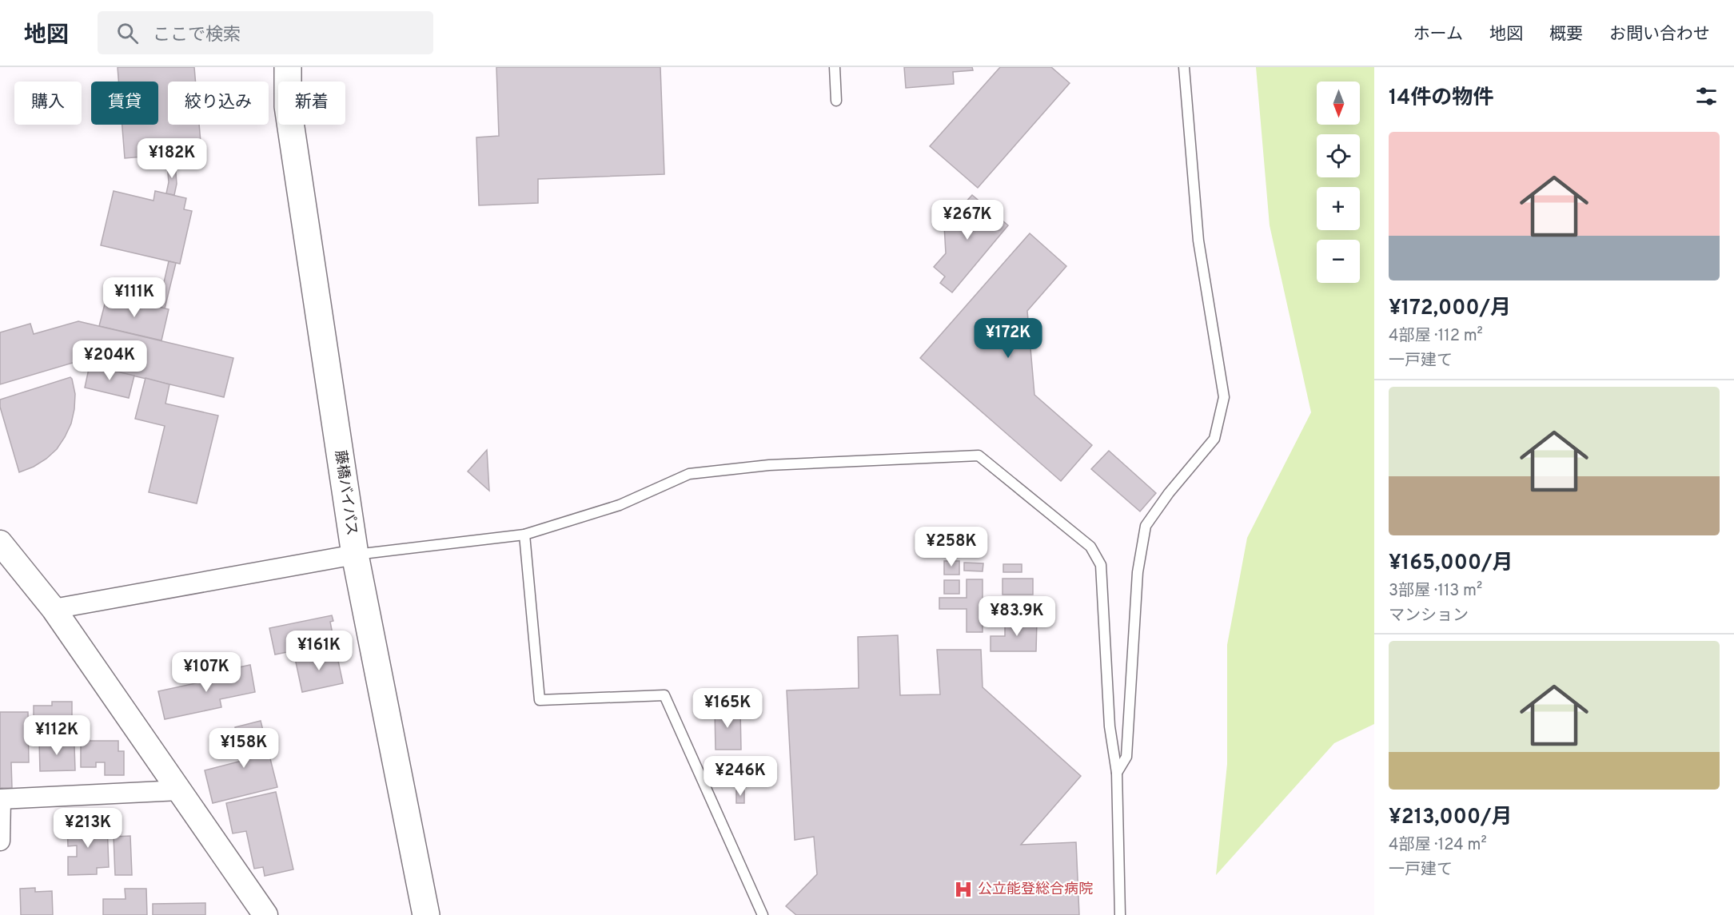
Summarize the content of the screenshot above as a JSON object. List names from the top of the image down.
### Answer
{
  "streets": {
    "highway": ["藤橋バイパス"]
  },
  "places": {
    "hospital": ["公立能登総合病院"]
  },
  "north": "bottom",
  "page": {
    "header": "地図",
    "search": "ここで検索",
    "nav": [
      "ホーム",
      "地図",
      "概要",
      "お問い合わせ"
    ],
    "heading": "14件の物件",
    "map_buttons": ["+", "−"],
    "chip": [
      "購入",
      "賃貸",
      "絞り込み",
      "新着"
    ],
    "list": [
      {
        "name": "¥172,000/月",
        "note": "4部屋 · 112 m² · 一戸建て"
      },
      {
        "name": "¥165,000/月",
        "note": "3部屋 · 113 m² · マンション"
      },
      {
        "name": "¥213,000/月",
        "note": "4部屋 · 124 m² · 一戸建て"
      }
    ],
    "price": [
      "¥182K",
      "¥267K",
      "¥111K",
      "¥172K",
      "¥204K",
      "¥258K",
      "¥83.9K",
      "¥161K",
      "¥107K",
      "¥165K",
      "¥112K",
      "¥158K",
      "¥246K",
      "¥213K"
    ]
  }
}
